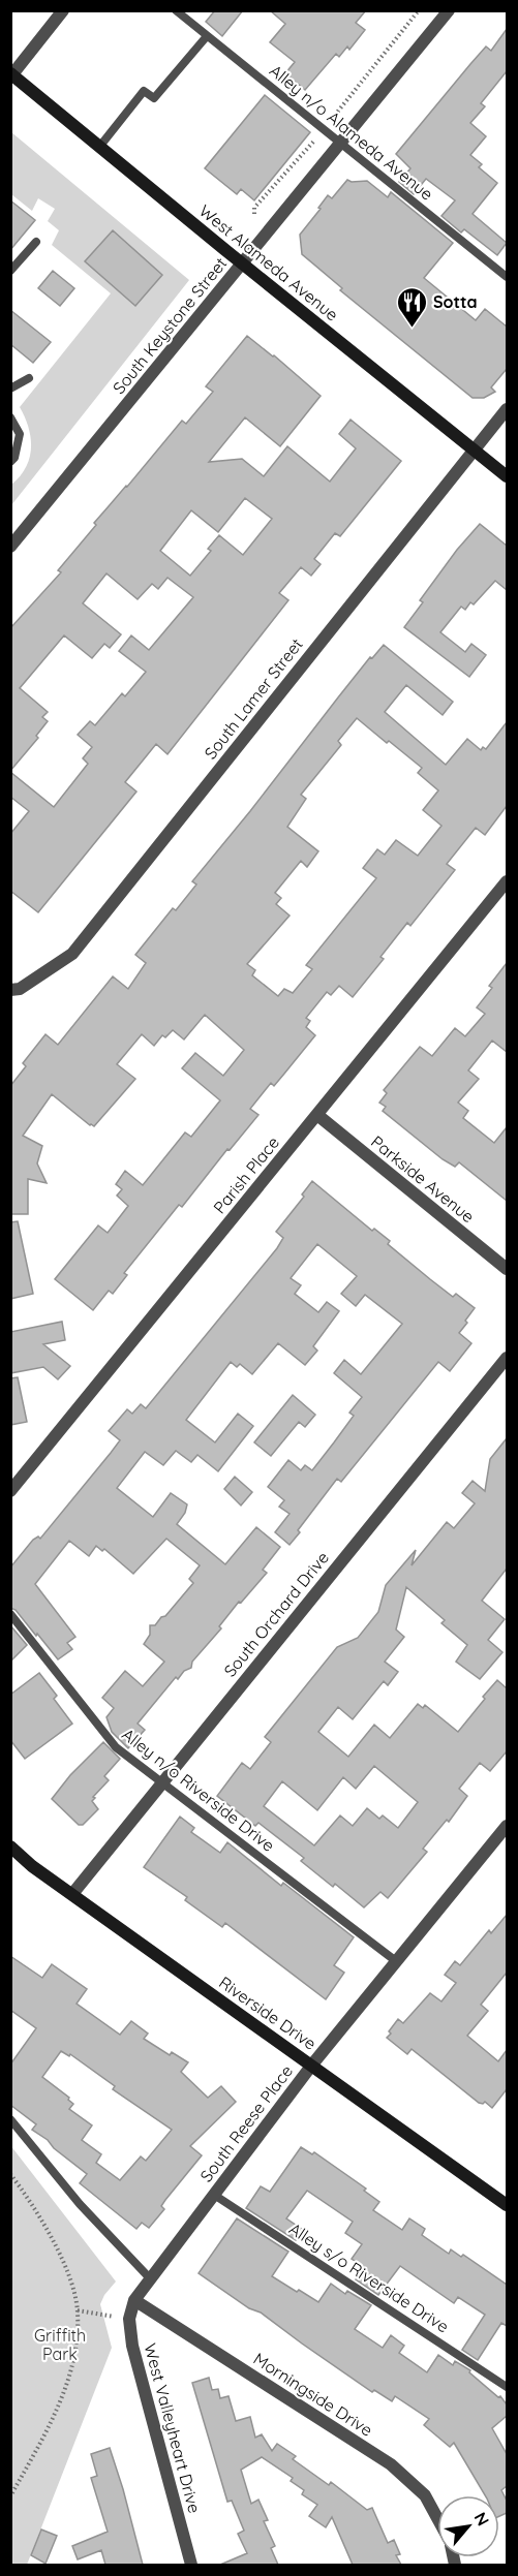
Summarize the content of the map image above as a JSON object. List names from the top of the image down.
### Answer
{
  "streets": {
    "main road": ["West Alameda Avenue", "Riverside Drive"],
    "street": [
      "South Keystone Street",
      "South Lamer Street",
      "Parish Place",
      "Parkside Avenue",
      "South Orchard Drive",
      "South Reese Place",
      "Morningside Drive",
      "West Valleyheart Drive"
    ],
    "lane": ["Alley n/o Alameda Avenue", "Alley n/o Riverside Drive", "Alley s/o Riverside Drive"]
  },
  "crossings": [
    ["Alley n/o Alameda Avenue", "South Keystone Street"],
    ["West Alameda Avenue", "South Keystone Street"],
    ["West Alameda Avenue", "South Lamer Street"],
    ["Parish Place", "Parkside Avenue"],
    ["South Orchard Drive", "Alley n/o Riverside Drive"],
    ["South Orchard Drive", "Riverside Drive"],
    ["Alley n/o Riverside Drive", "South Reese Place"],
    ["Riverside Drive", "South Reese Place"],
    ["South Reese Place", "Alley s/o Riverside Drive"],
    ["South Reese Place", "Morningside Drive"],
    ["South Reese Place", "West Valleyheart Drive"],
    ["Morningside Drive", "West Valleyheart Drive"]
  ],
  "parks": ["Griffith Park"],
  "places": {
    "restaurant": ["Sotta"]
  },
  "north": "top right"
}
